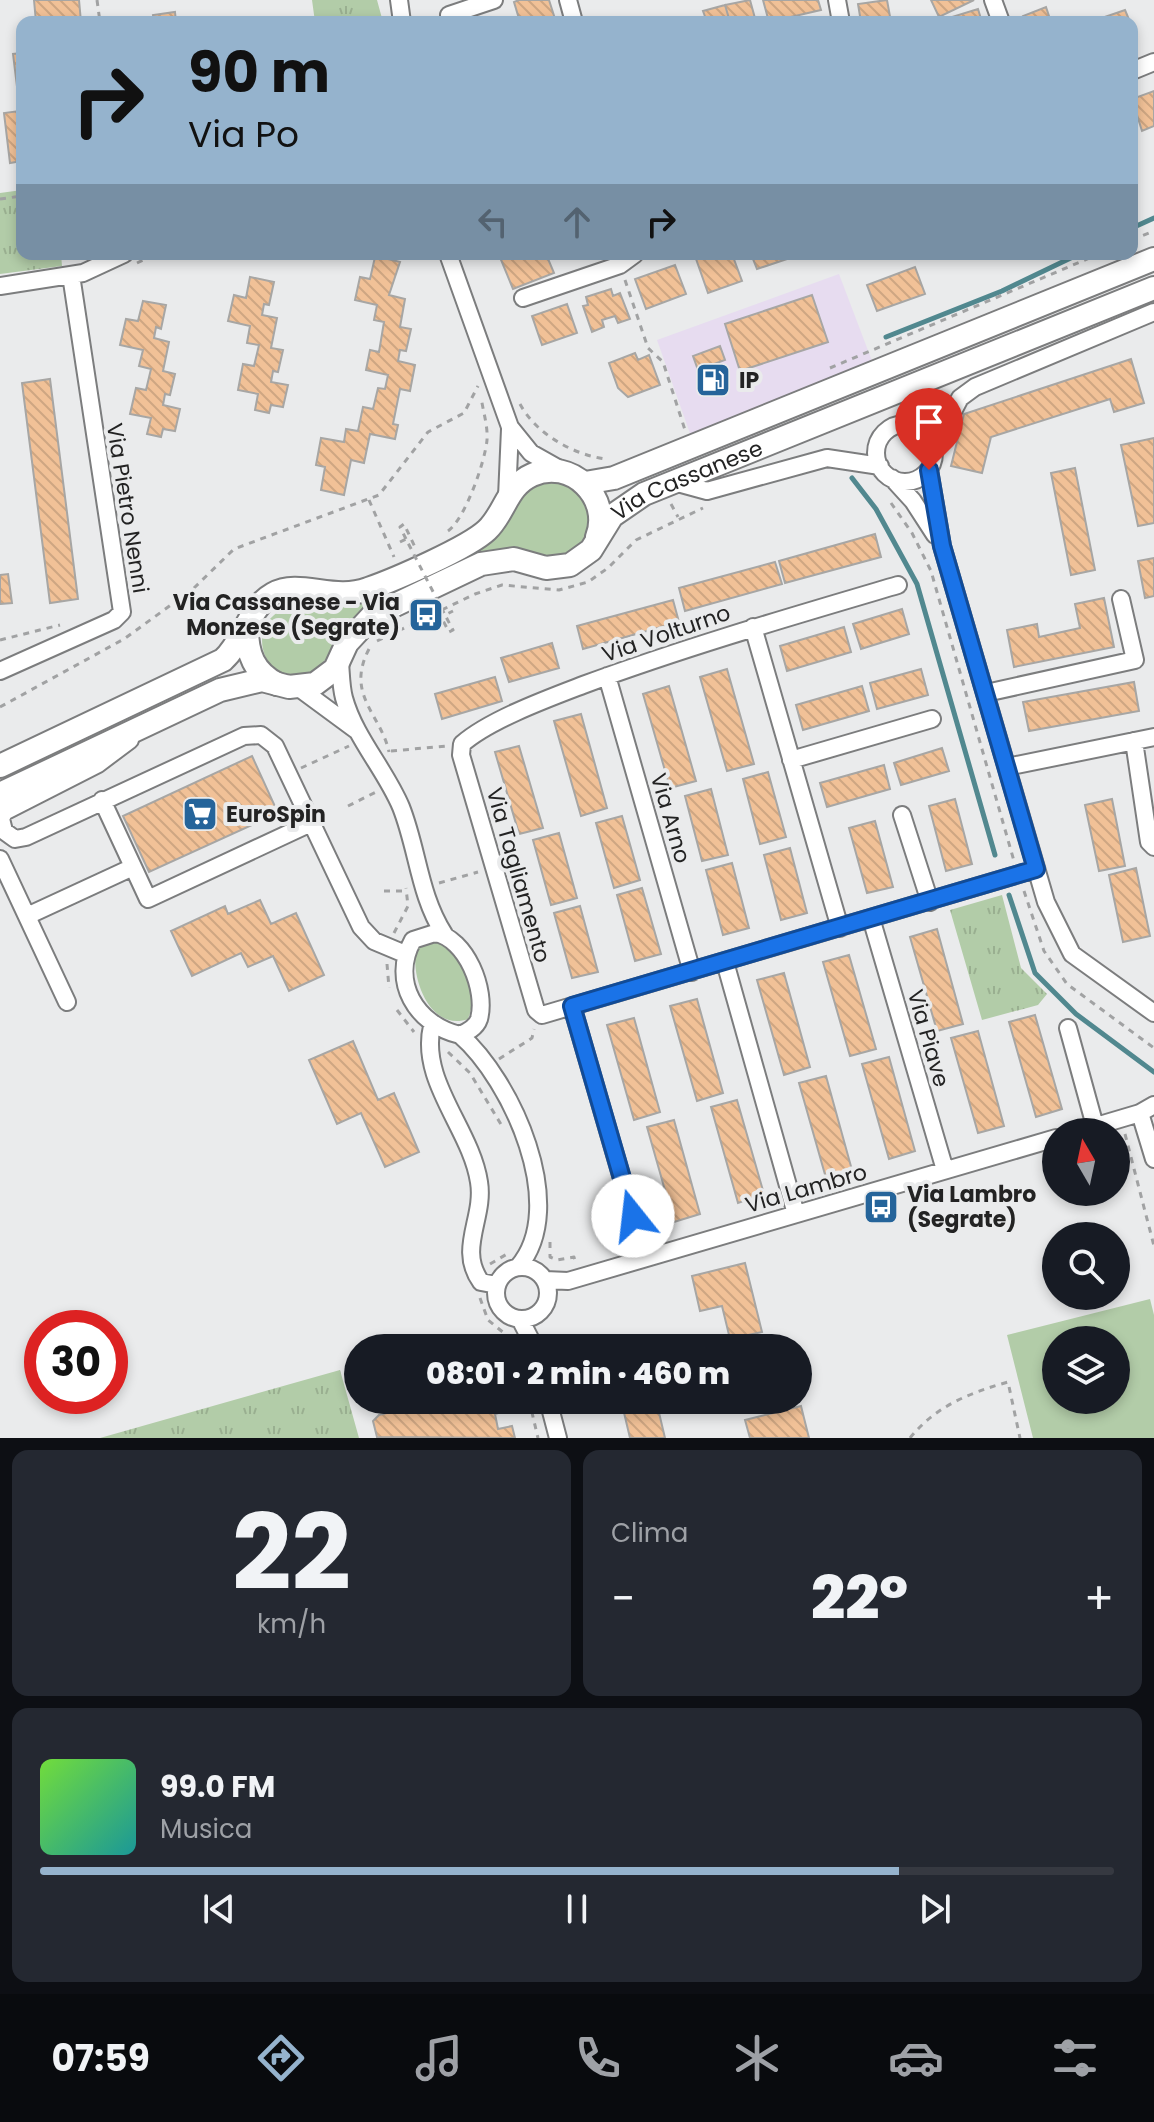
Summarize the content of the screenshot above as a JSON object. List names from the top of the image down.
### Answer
{
  "streets": {
    "main road": ["Via Cassanese"],
    "street": [
      "Via Pietro Nenni",
      "Via Volturno",
      "Via Arno",
      "Via Tagliamento",
      "Via Piave",
      "Via Lambro"
    ]
  },
  "crossings": [
    ["Via Volturno", "Via Arno"],
    ["Via Volturno", "Via Tagliamento"],
    ["Via Piave", "Via Lambro"]
  ],
  "places": {
    "fuel station": ["IP"],
    "bus stop": ["Via Cassanese - Via Monzese (Segrate)", "Via Lambro (Segrate)"],
    "supermarket": ["EuroSpin"]
  },
  "north": "top",
  "page": {
    "turn": ["90 m", "Via Po"],
    "limit": "30",
    "trip": "08:01 · 2 min · 460 m",
    "tile": [
      ["22", "km/h"],
      "Clima"
    ],
    "heat": ["−", "22°", "+"],
    "song": ["99.0 FM", "Musica"],
    "tabs": "07:59"
  }
}
